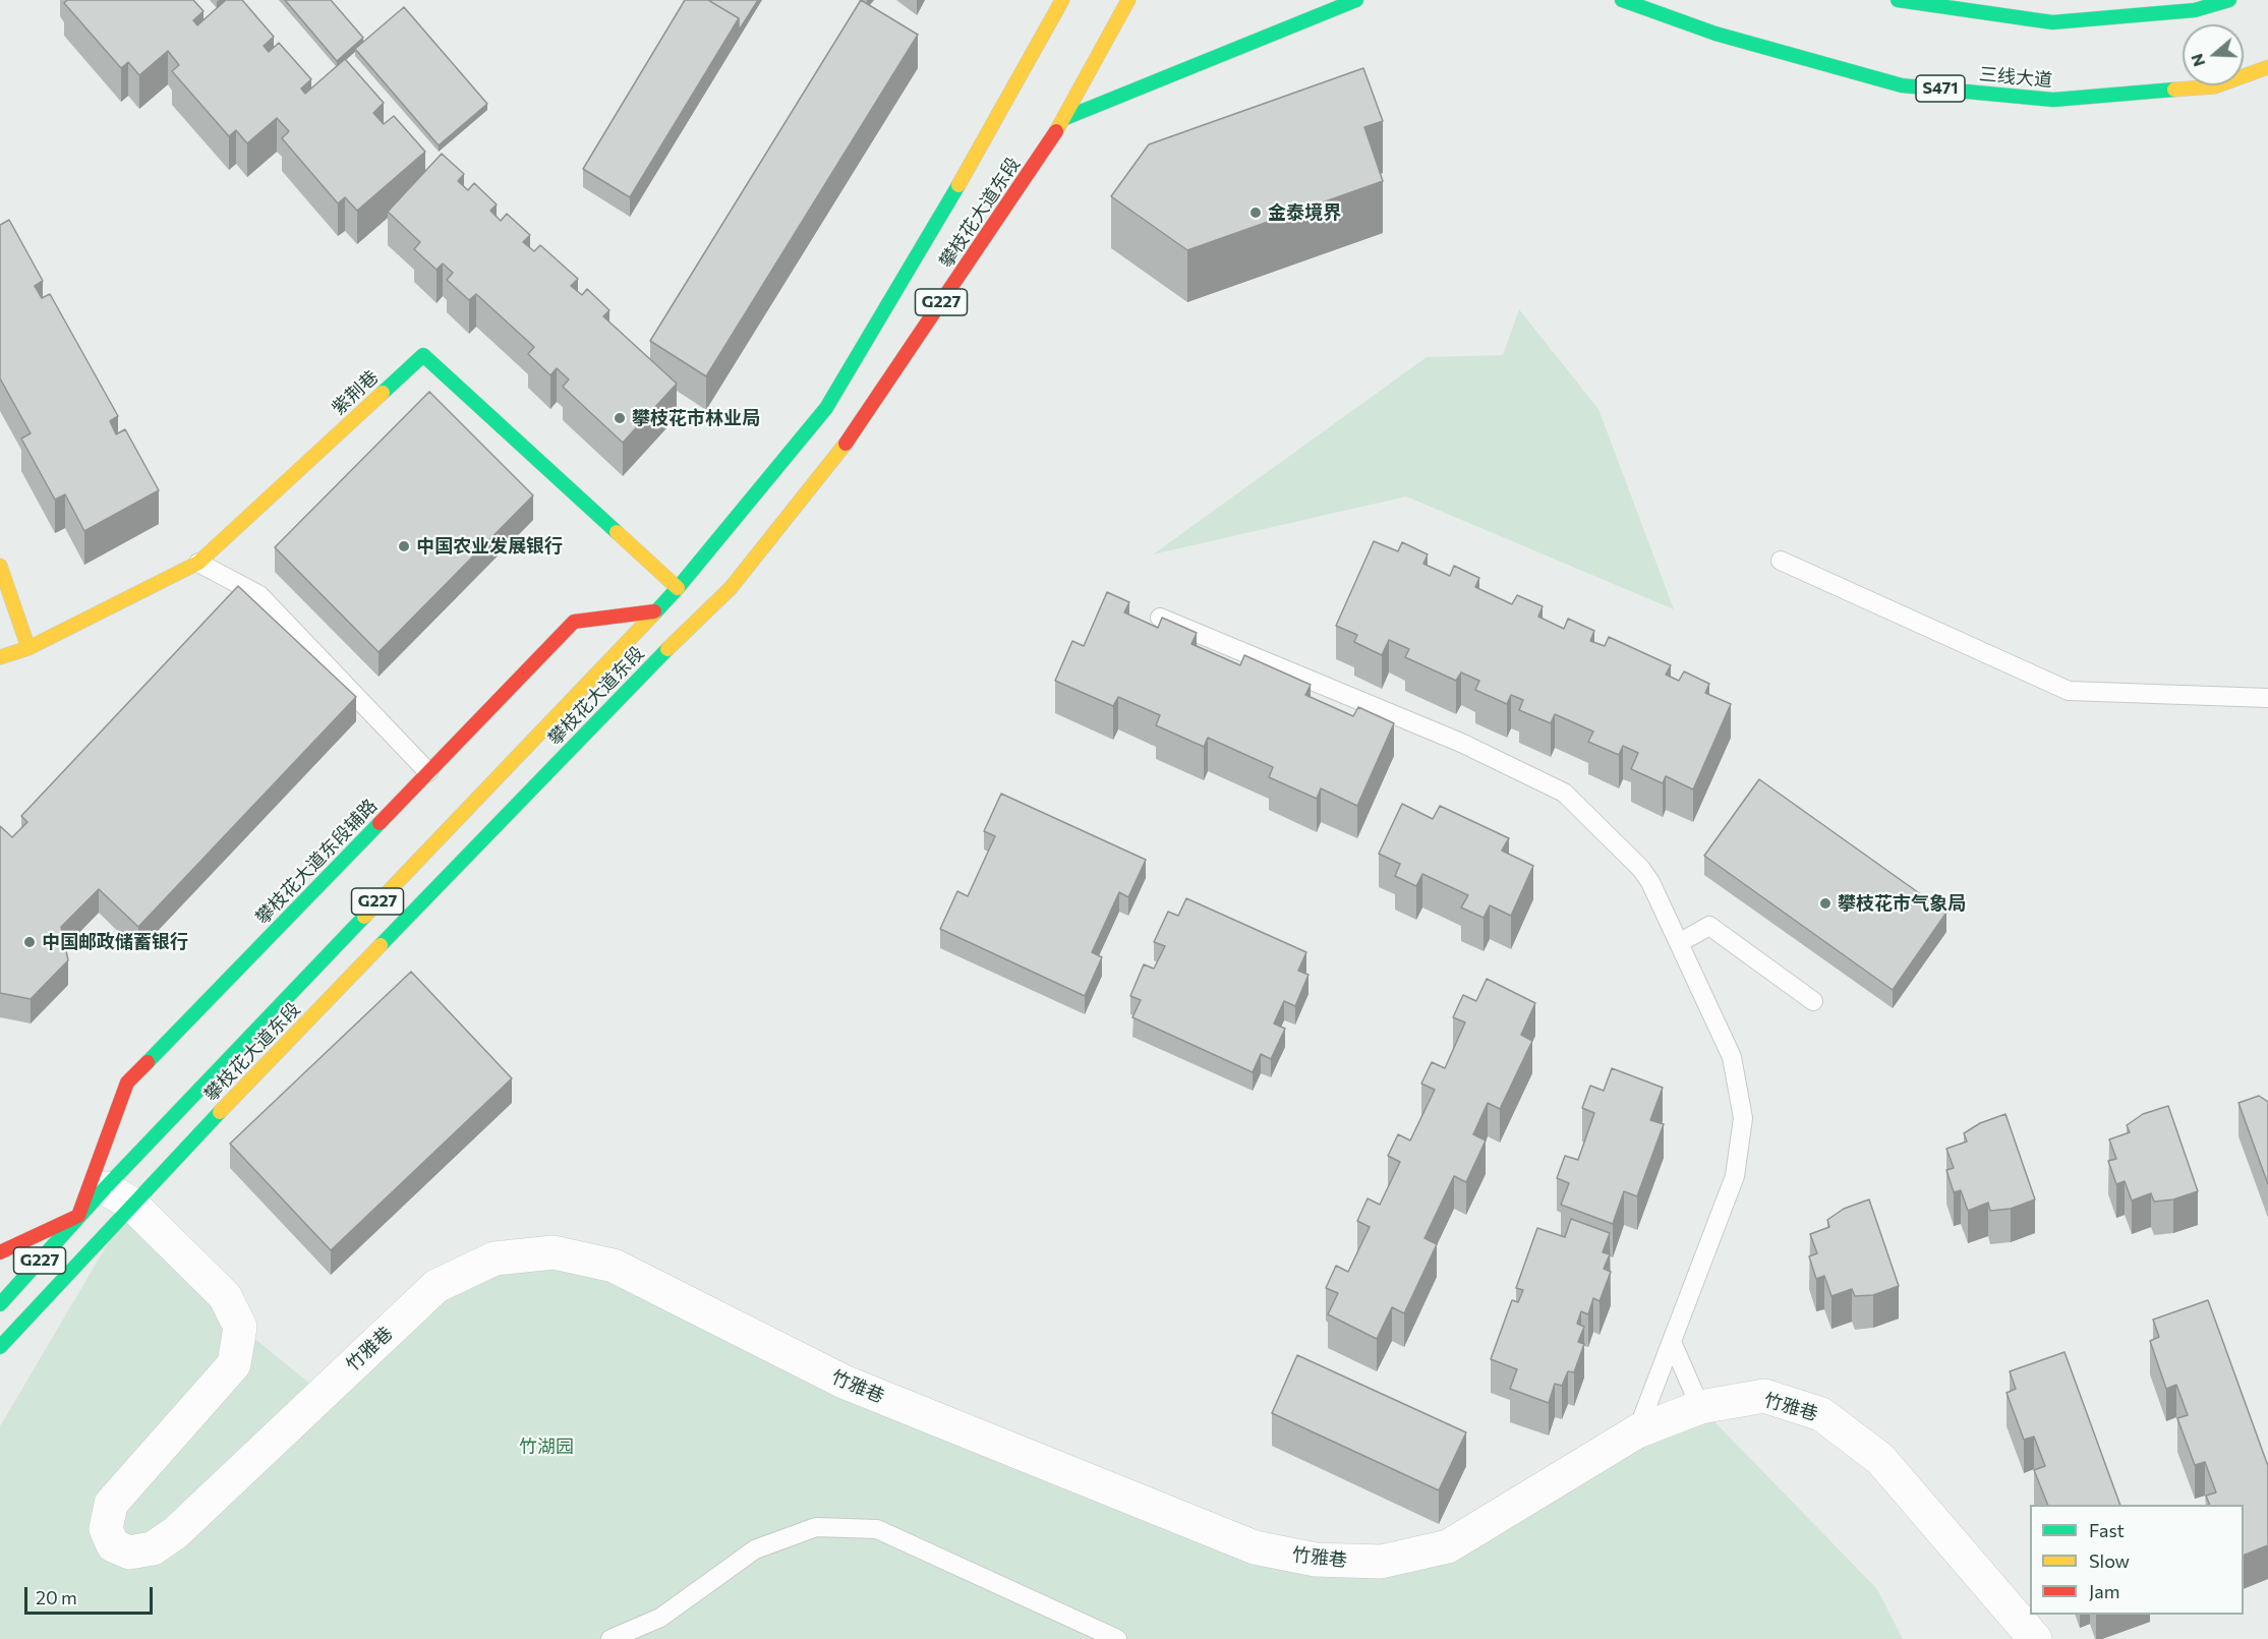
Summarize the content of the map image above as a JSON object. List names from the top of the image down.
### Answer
{
  "streets": {
    "main road": [
      "三线大道",
      "S471",
      "攀枝花大道东段",
      "G227",
      "紫荆巷",
      "攀枝花大道东段辅路"
    ],
    "street": ["竹雅巷"]
  },
  "crossings": [
    ["攀枝花大道东段", "紫荆巷"],
    ["攀枝花大道东段", "攀枝花大道东段辅路"],
    ["攀枝花大道东段", "竹雅巷"]
  ],
  "parks": ["竹湖园"],
  "places": [
    "金泰境界",
    "攀枝花市林业局",
    "中国农业发展银行",
    "攀枝花市气象局",
    "中国邮政储蓄银行"
  ],
  "legend": ["Fast", "Slow", "Jam"],
  "scale_bar": "20 m",
  "north": "left"
}
